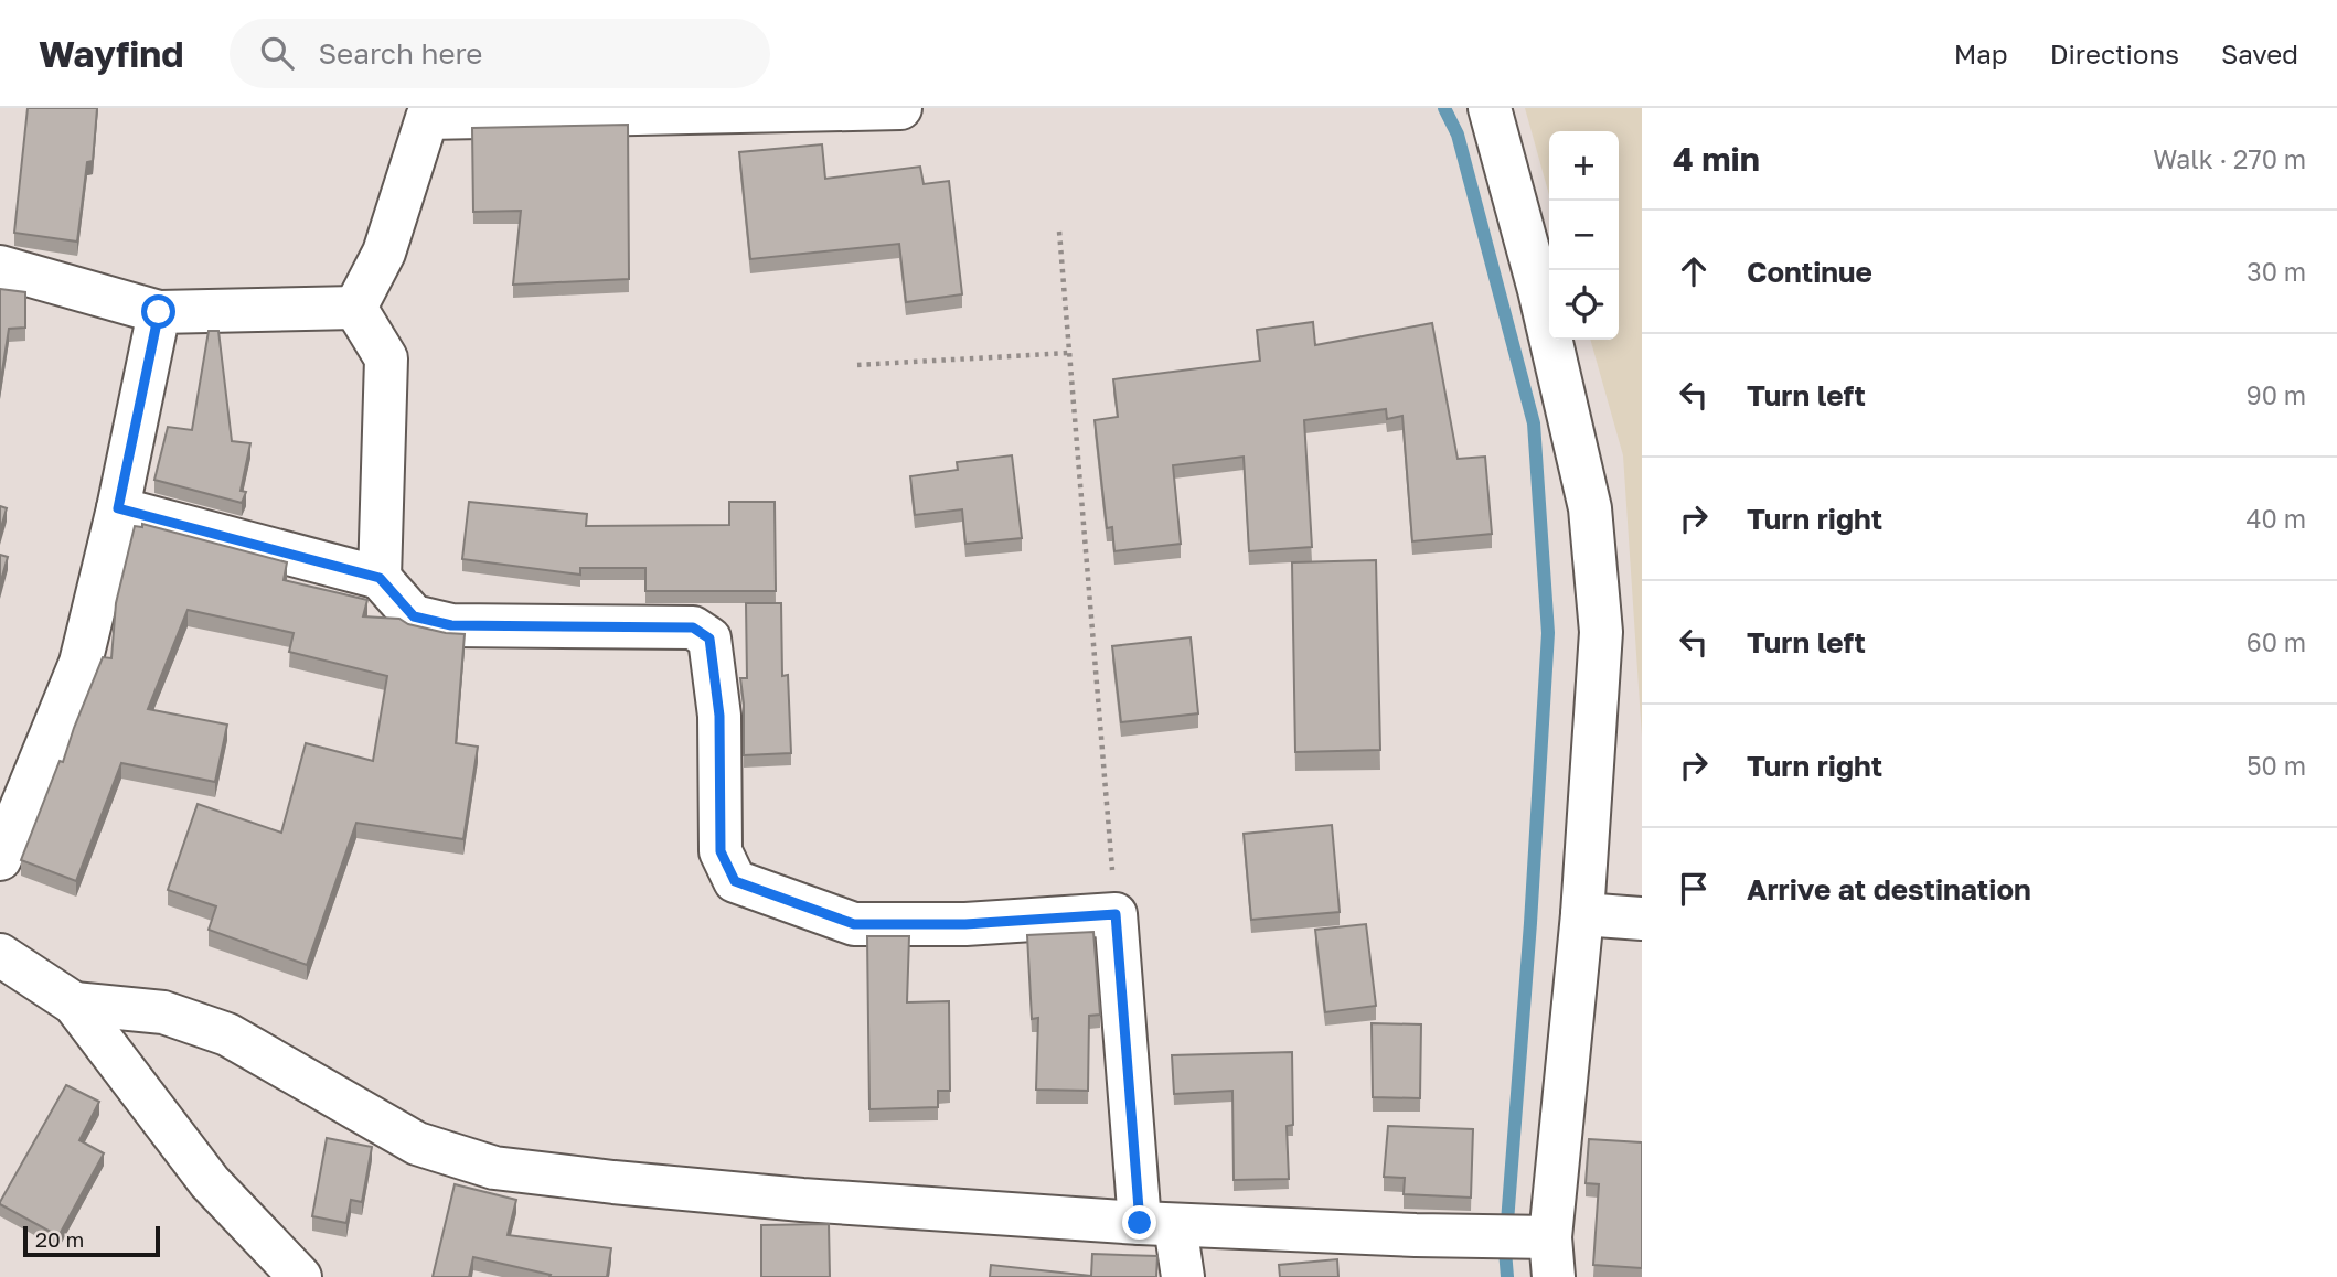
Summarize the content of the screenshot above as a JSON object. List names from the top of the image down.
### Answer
{
  "scale_bar": "20 m",
  "page": {
    "header": "Wayfind",
    "search": "Search here",
    "nav": ["Map", "Directions", "Saved"],
    "heading": ["4 min", "Walk · 270 m"],
    "map_buttons": ["+", "−"],
    "list": [
      ["Continue", "30 m"],
      ["Turn left", "90 m"],
      ["Turn right", "40 m"],
      ["Turn left", "60 m"],
      ["Turn right", "50 m"],
      "Arrive at destination"
    ],
    "scale": "20 m"
  }
}
